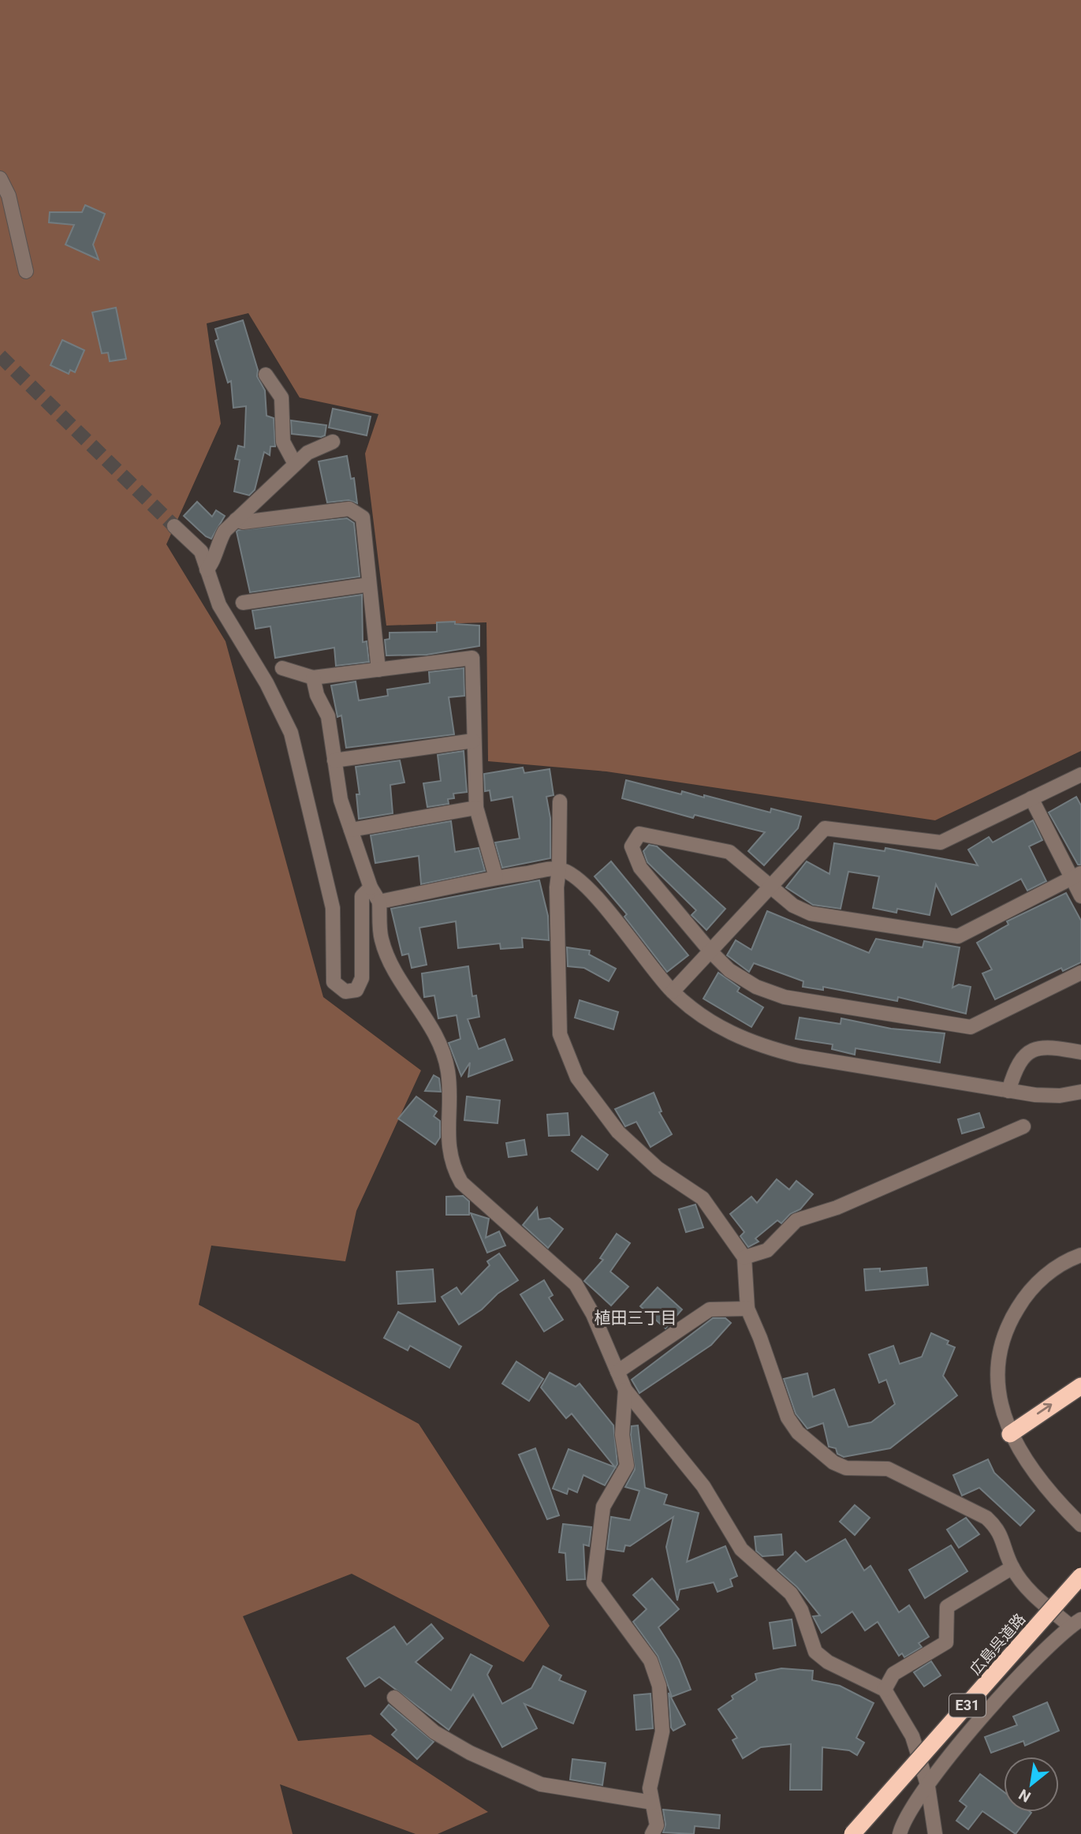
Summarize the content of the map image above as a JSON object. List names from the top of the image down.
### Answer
{
  "streets": {
    "highway": ["広島呉道路", "E31"]
  },
  "districts": ["植田三丁目"],
  "north": "bottom left"
}
